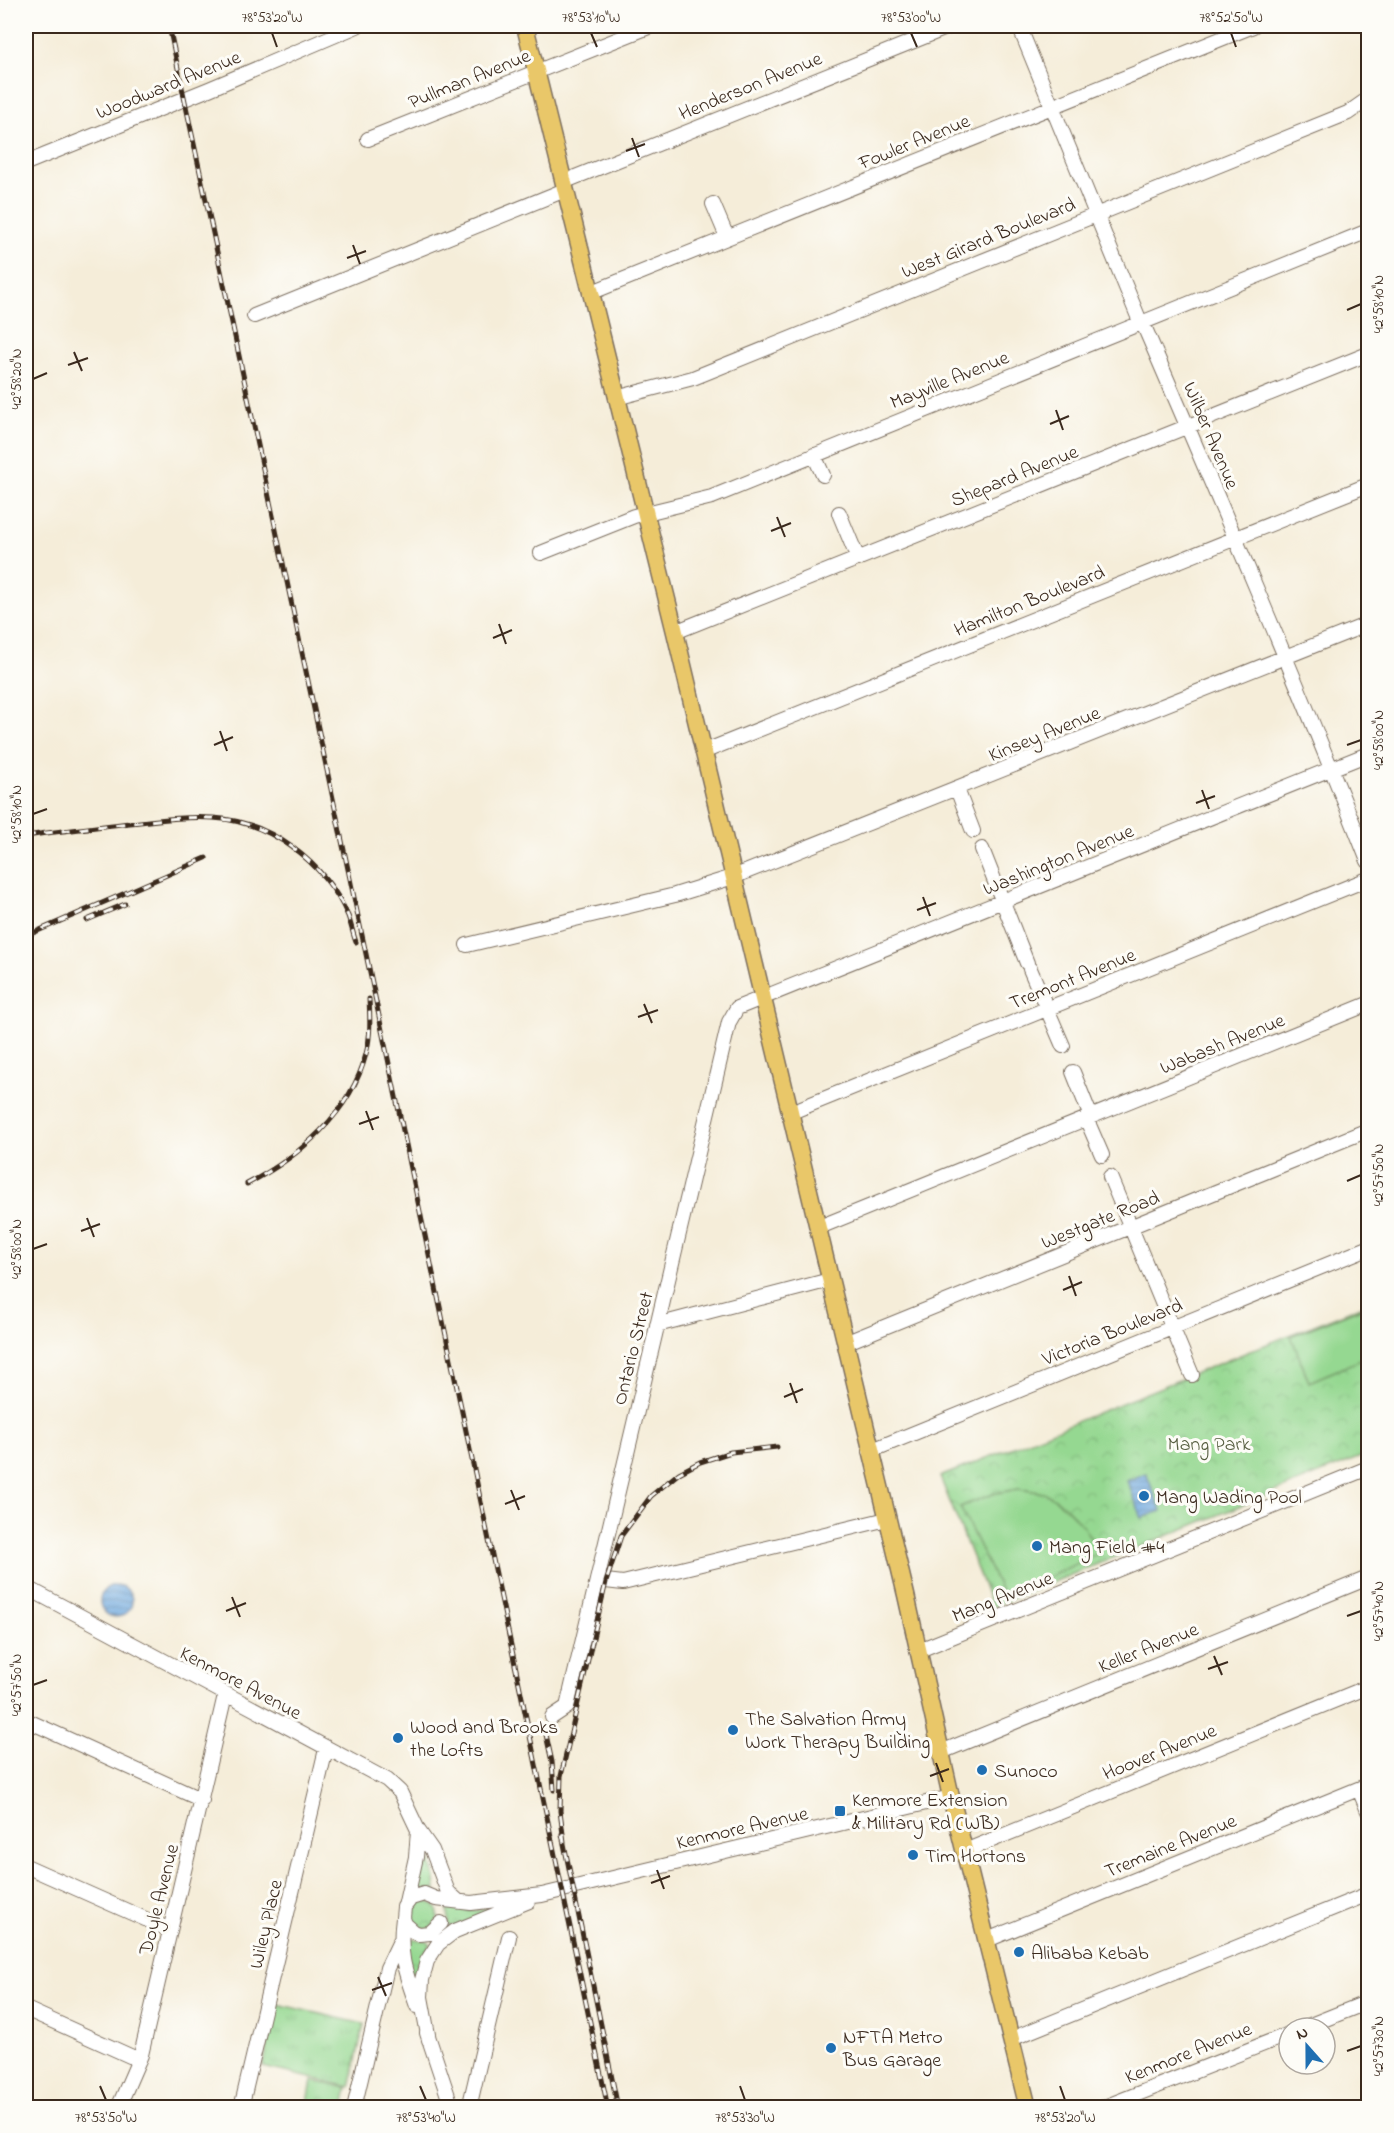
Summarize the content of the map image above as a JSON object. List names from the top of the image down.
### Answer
{
  "streets": {
    "street": [
      "Pullman Avenue",
      "Woodward Avenue",
      "Henderson Avenue",
      "Fowler Avenue",
      "West Girard Boulevard",
      "Mayville Avenue",
      "Wilber Avenue",
      "Shepard Avenue",
      "Hamilton Boulevard",
      "Kinsey Avenue",
      "Washington Avenue",
      "Tremont Avenue",
      "Wabash Avenue",
      "Westgate Road",
      "Victoria Boulevard",
      "Ontario Street",
      "Mang Avenue",
      "Keller Avenue",
      "Kenmore Avenue",
      "Hoover Avenue",
      "Tremaine Avenue",
      "Doyle Avenue",
      "Wiley Place"
    ]
  },
  "crossings": [
    ["Fowler Avenue", "Wilber Avenue"],
    ["West Girard Boulevard", "Wilber Avenue"],
    ["Mayville Avenue", "Wilber Avenue"],
    ["Wilber Avenue", "Shepard Avenue"],
    ["Wilber Avenue", "Hamilton Boulevard"],
    ["Wilber Avenue", "Kinsey Avenue"],
    ["Wilber Avenue", "Washington Avenue"],
    ["Washington Avenue", "Ontario Street"],
    ["Kenmore Avenue", "Doyle Avenue"],
    ["Kenmore Avenue", "Wiley Place"]
  ],
  "parks": ["Mang Park"],
  "places": {
    "other": [
      "Mang Wading Pool",
      "Mang Field #4",
      "The Salvation Army Work Therapy Building",
      "Wood and Brooks the Lofts",
      "Sunoco",
      "Tim Hortons",
      "Alibaba Kebab",
      "NFTA Metro Bus Garage"
    ],
    "transit": ["Kenmore Extension & Military Rd (WB)"]
  },
  "north": "top",
  "coordinates": [
    "78°53'20\"W",
    "78°53'10\"W",
    "78°53'00\"W",
    "78°52'50\"W",
    "42°58'10\"N",
    "42°58'20\"N",
    "42°58'00\"N",
    "42°57'50\"N",
    "42°57'40\"N",
    "42°57'30\"N",
    "78°53'50\"W",
    "78°53'40\"W",
    "78°53'30\"W"
  ]
}
